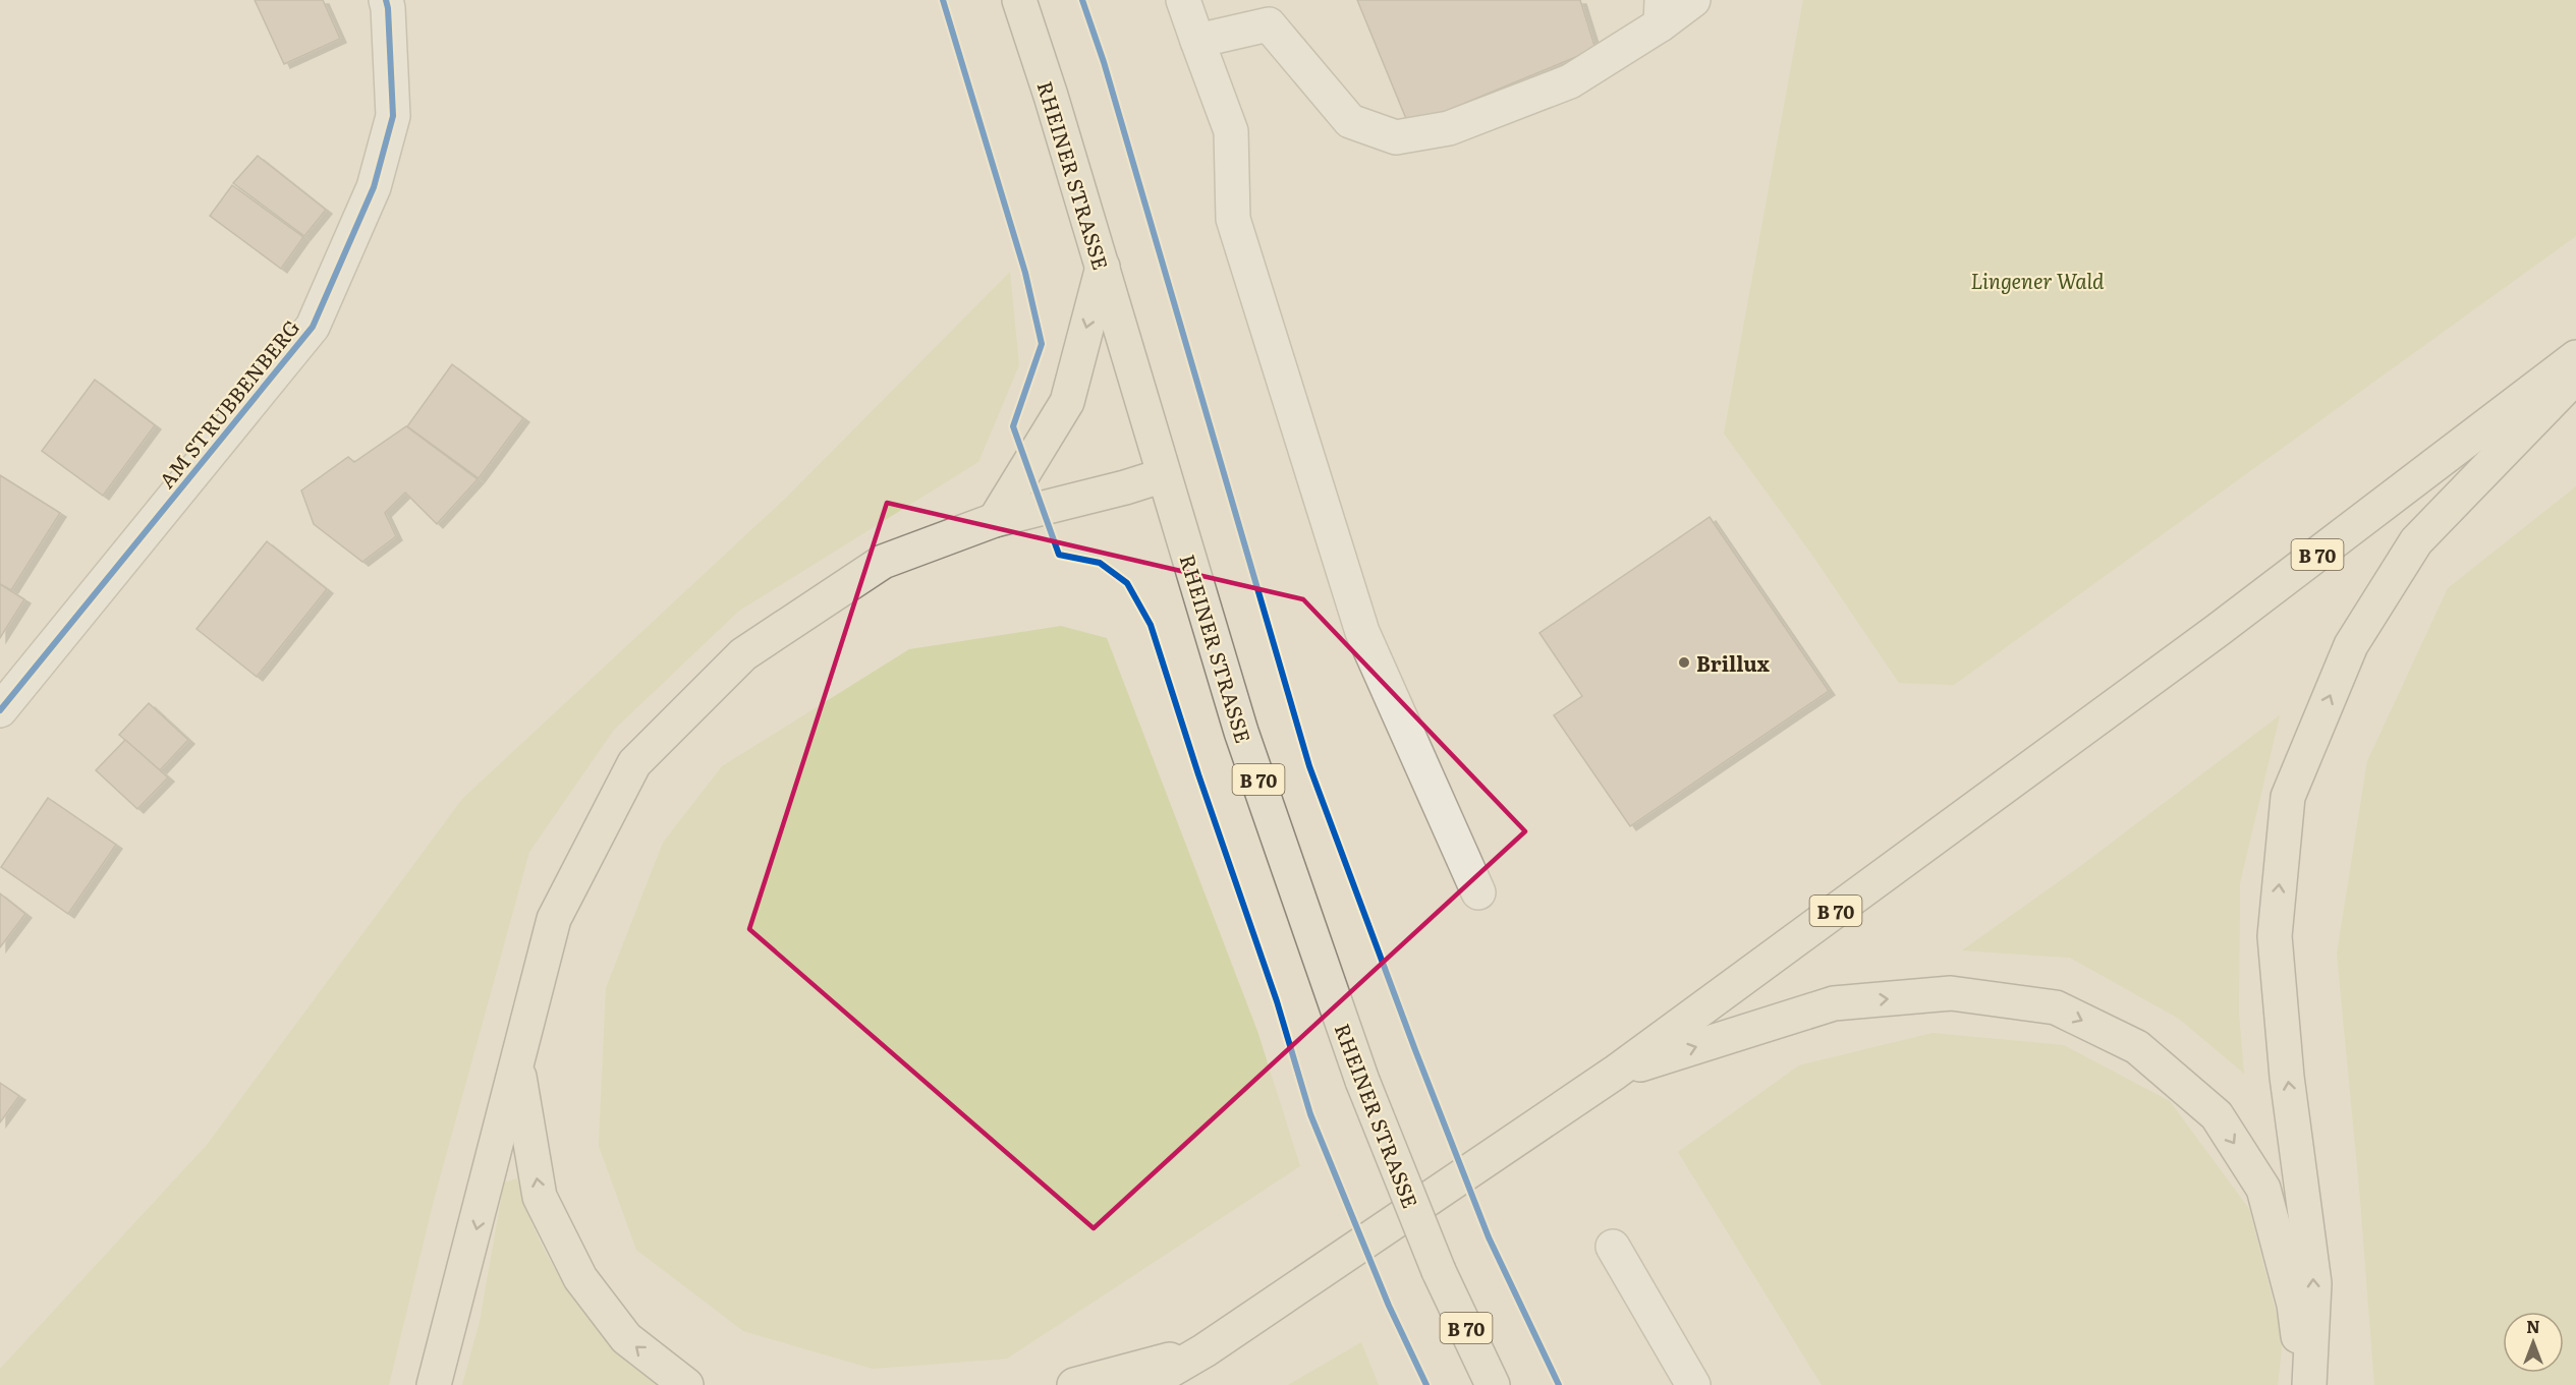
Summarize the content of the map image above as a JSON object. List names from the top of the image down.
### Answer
{
  "streets": {
    "main road": ["RHEINER STRASSE", "B 70"],
    "street": ["AM STRUBBENBERG"]
  },
  "parks": ["Lingener Wald"],
  "places": ["Brillux"],
  "north": "top"
}
